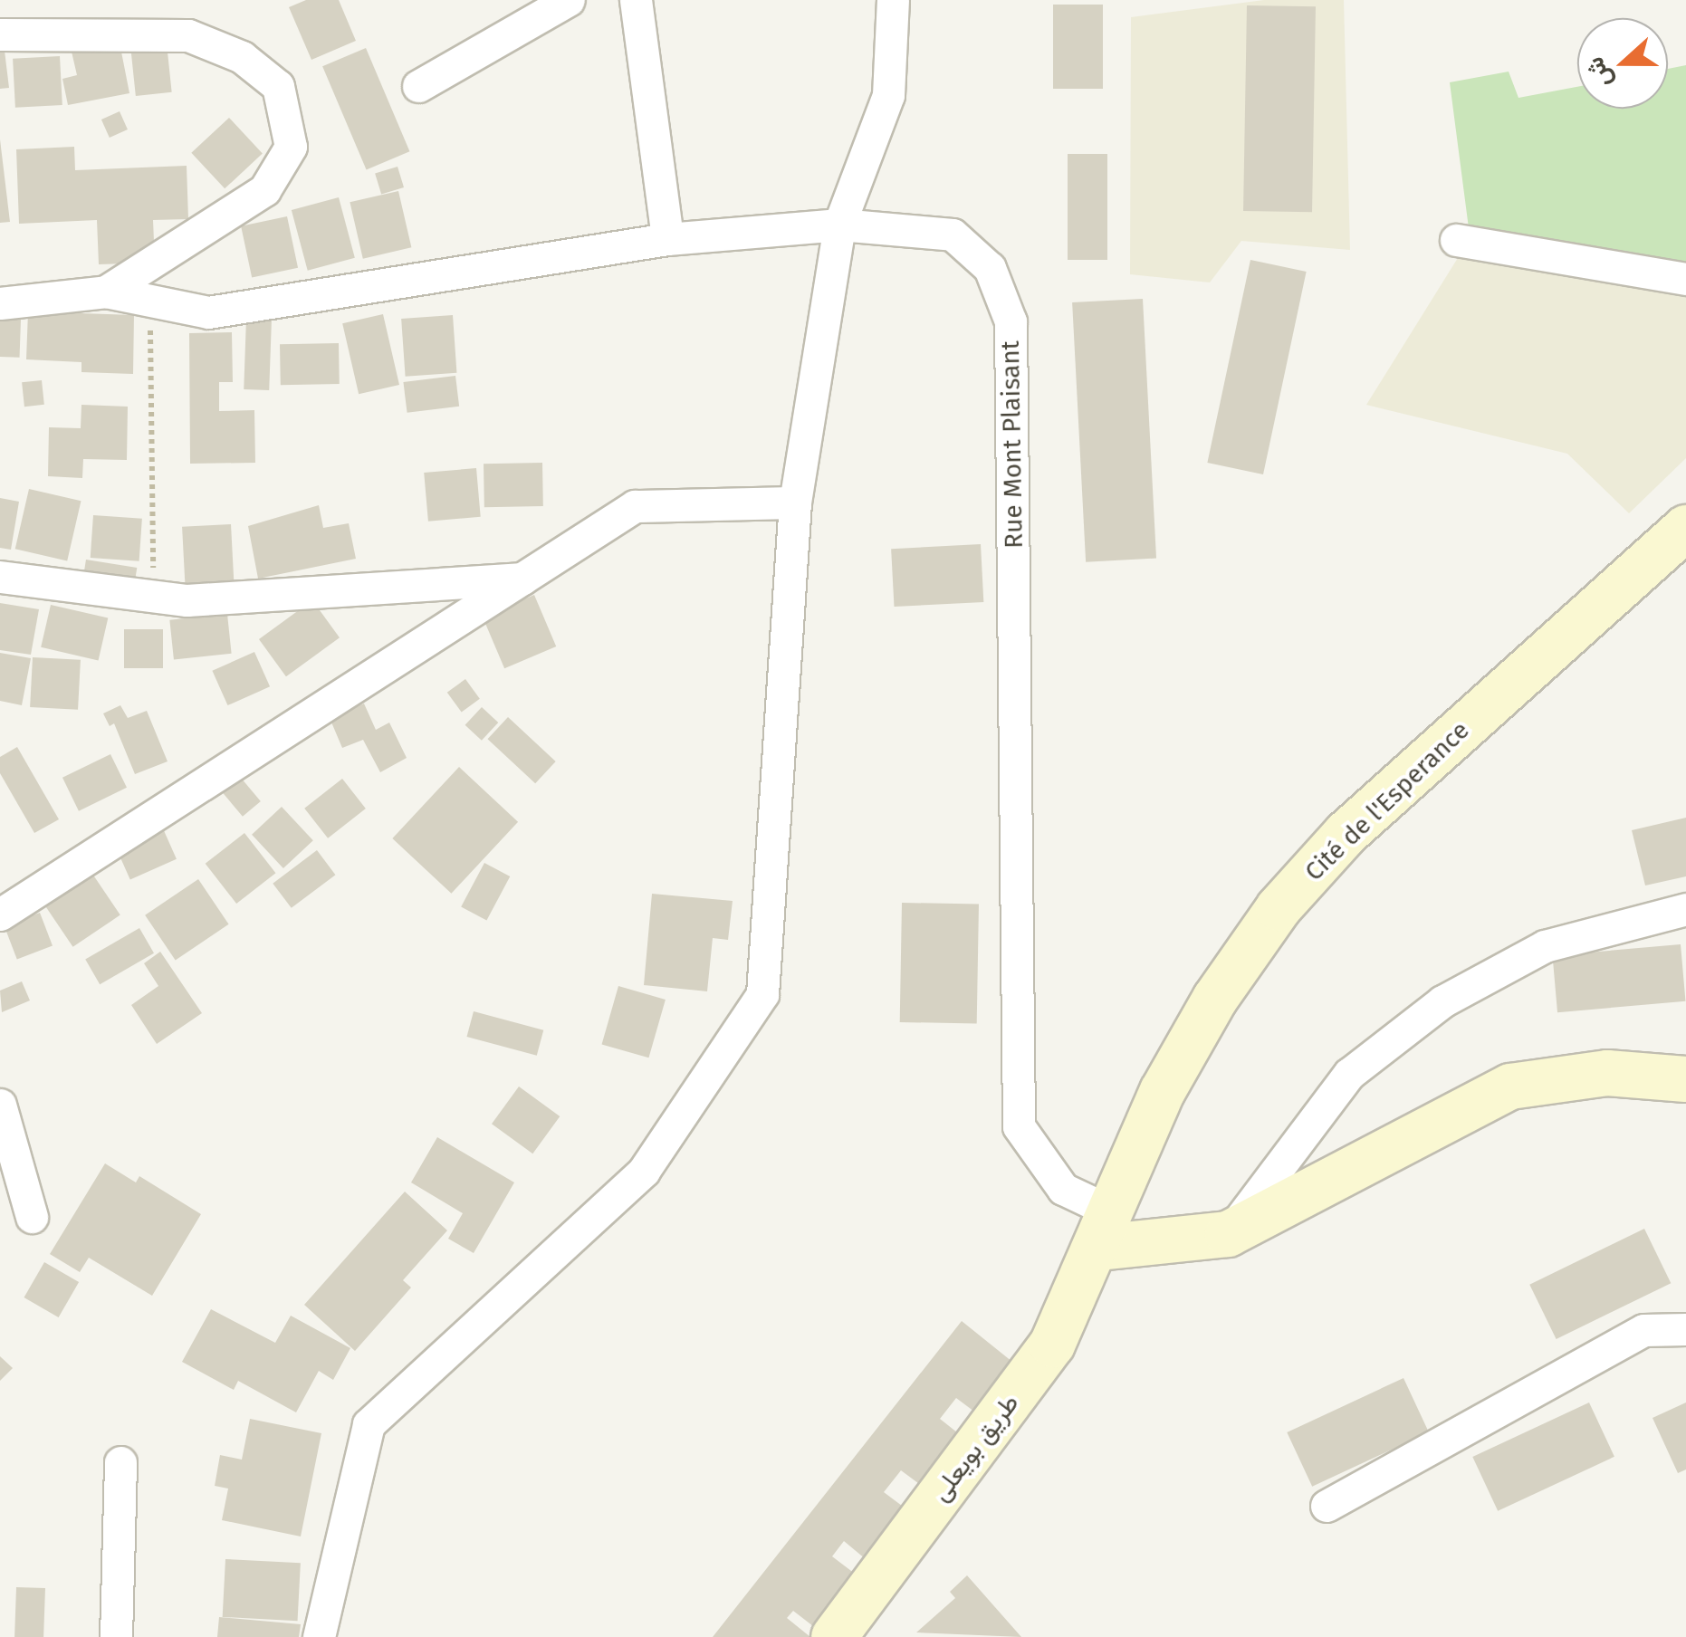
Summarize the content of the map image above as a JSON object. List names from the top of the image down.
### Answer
{
  "streets": {
    "main road": ["Cité de l'Esperance", "طريق بويعلى"],
    "street": ["Rue Mont Plaisant"]
  },
  "crossings": [
    ["Rue Mont Plaisant", "Cité de l'Esperance"],
    ["Rue Mont Plaisant", "طريق بويعلى"],
    ["Cité de l'Esperance", "طريق بويعلى"]
  ],
  "north": "left"
}
